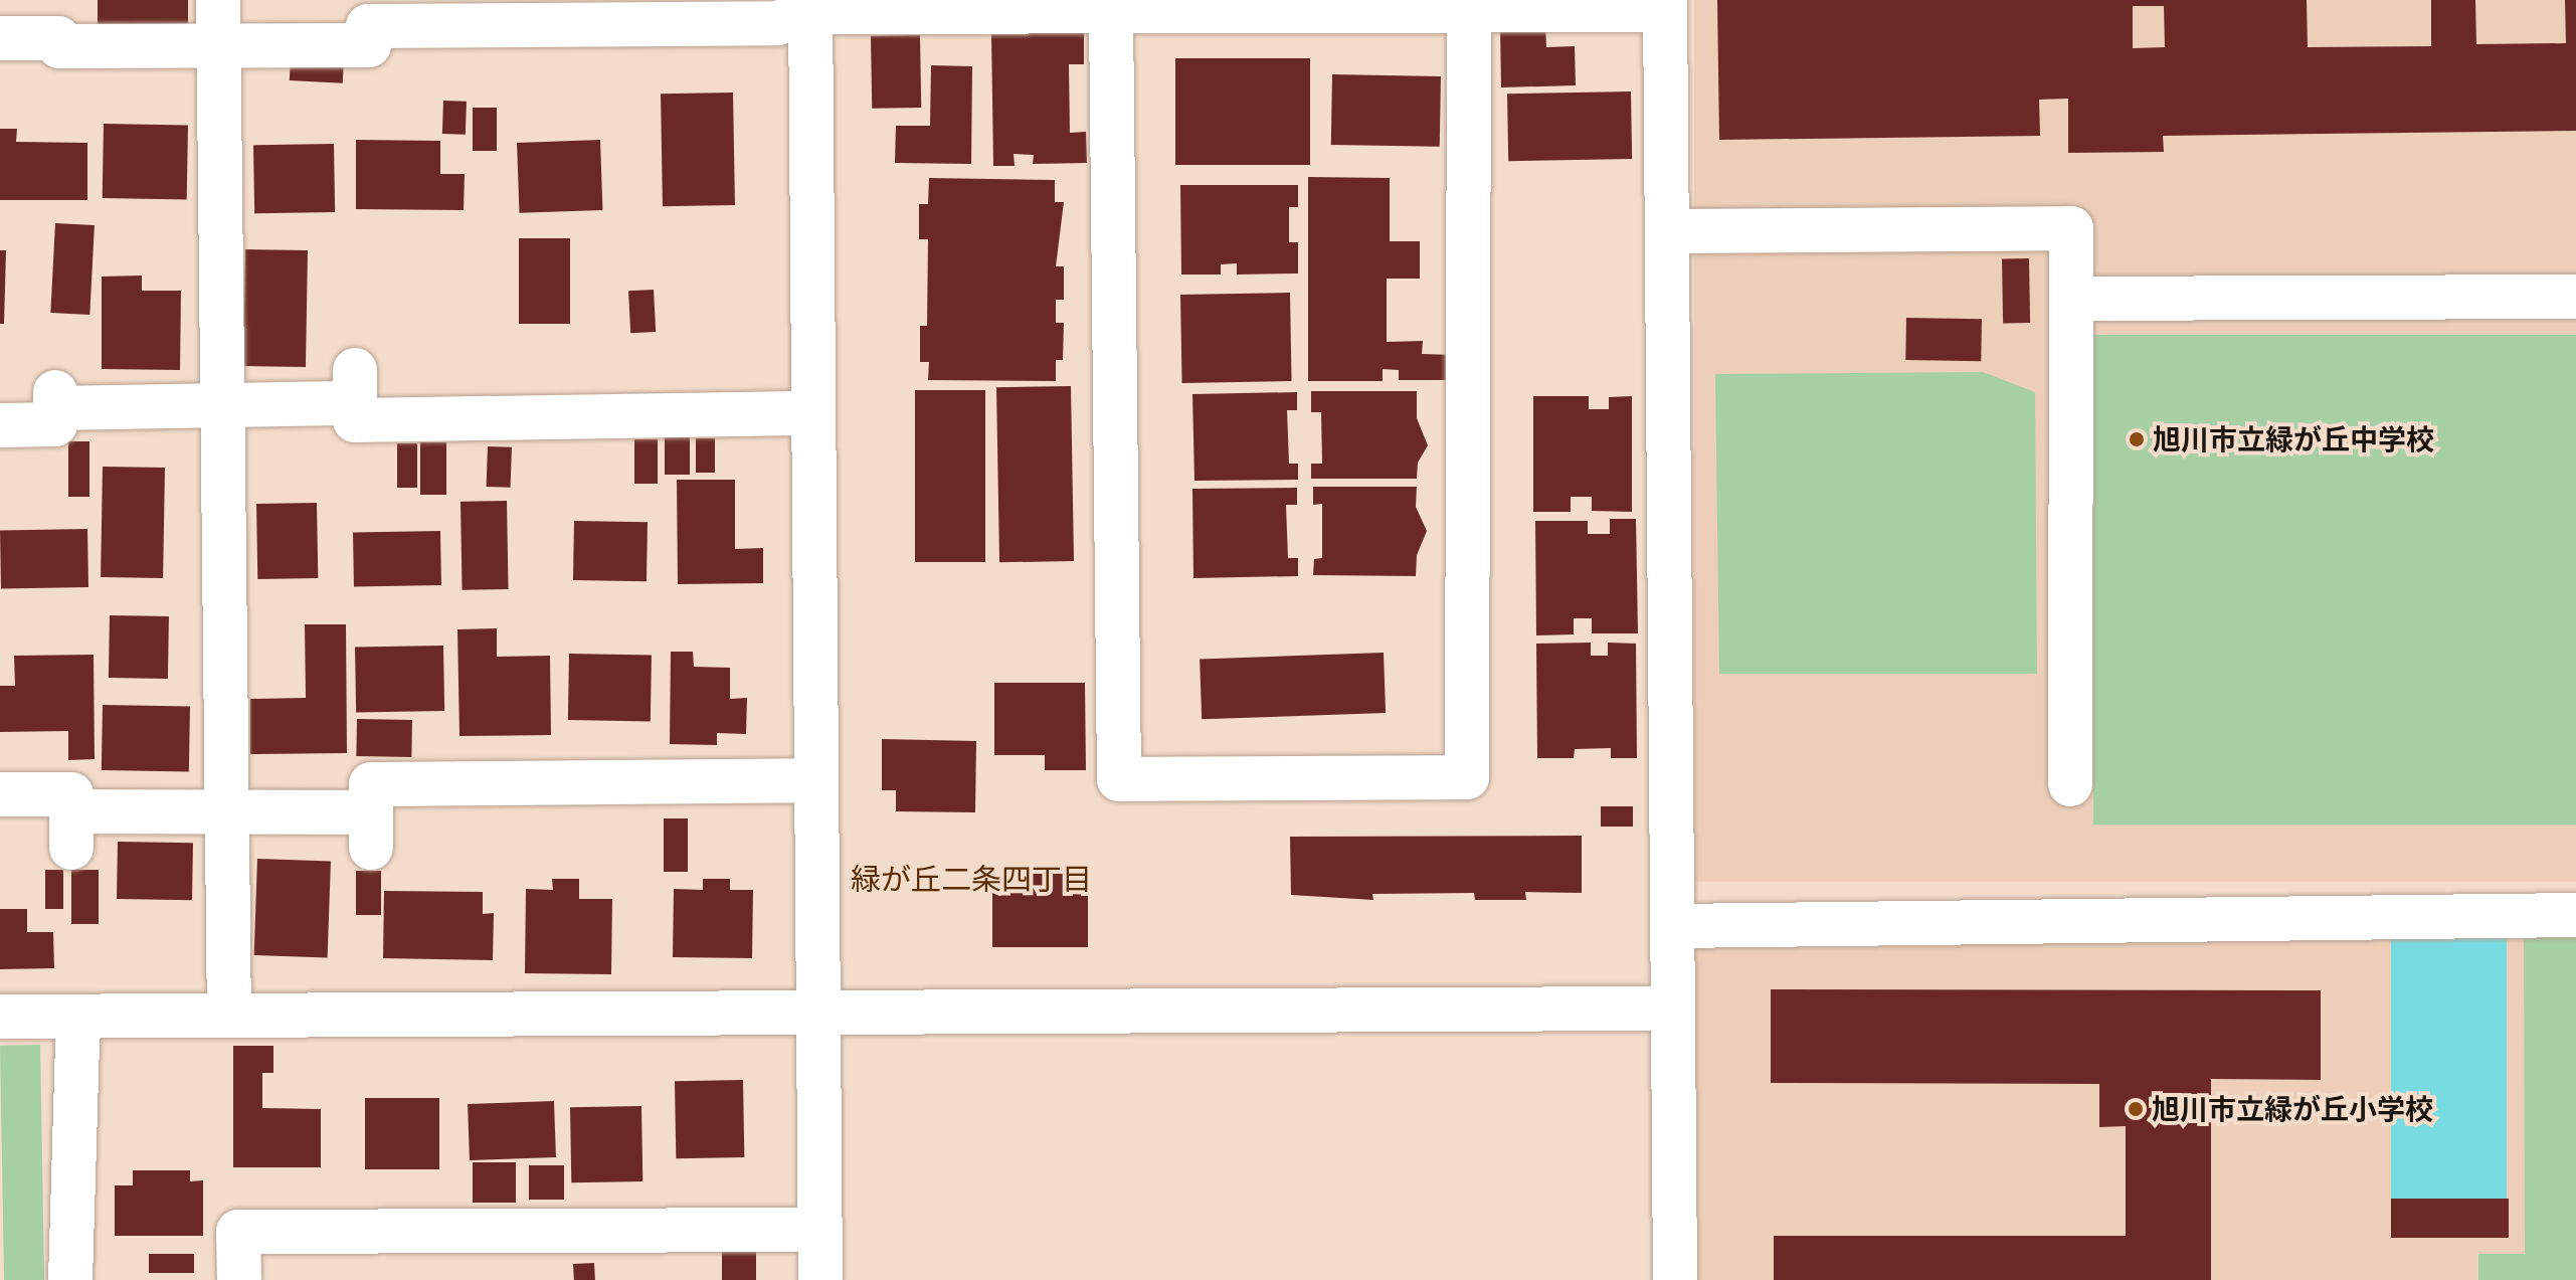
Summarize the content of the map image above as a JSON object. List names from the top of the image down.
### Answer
{
  "districts": ["緑が丘二条四丁目"],
  "places": ["旭川市立緑が丘中学校", "旭川市立緑が丘小学校"]
}
